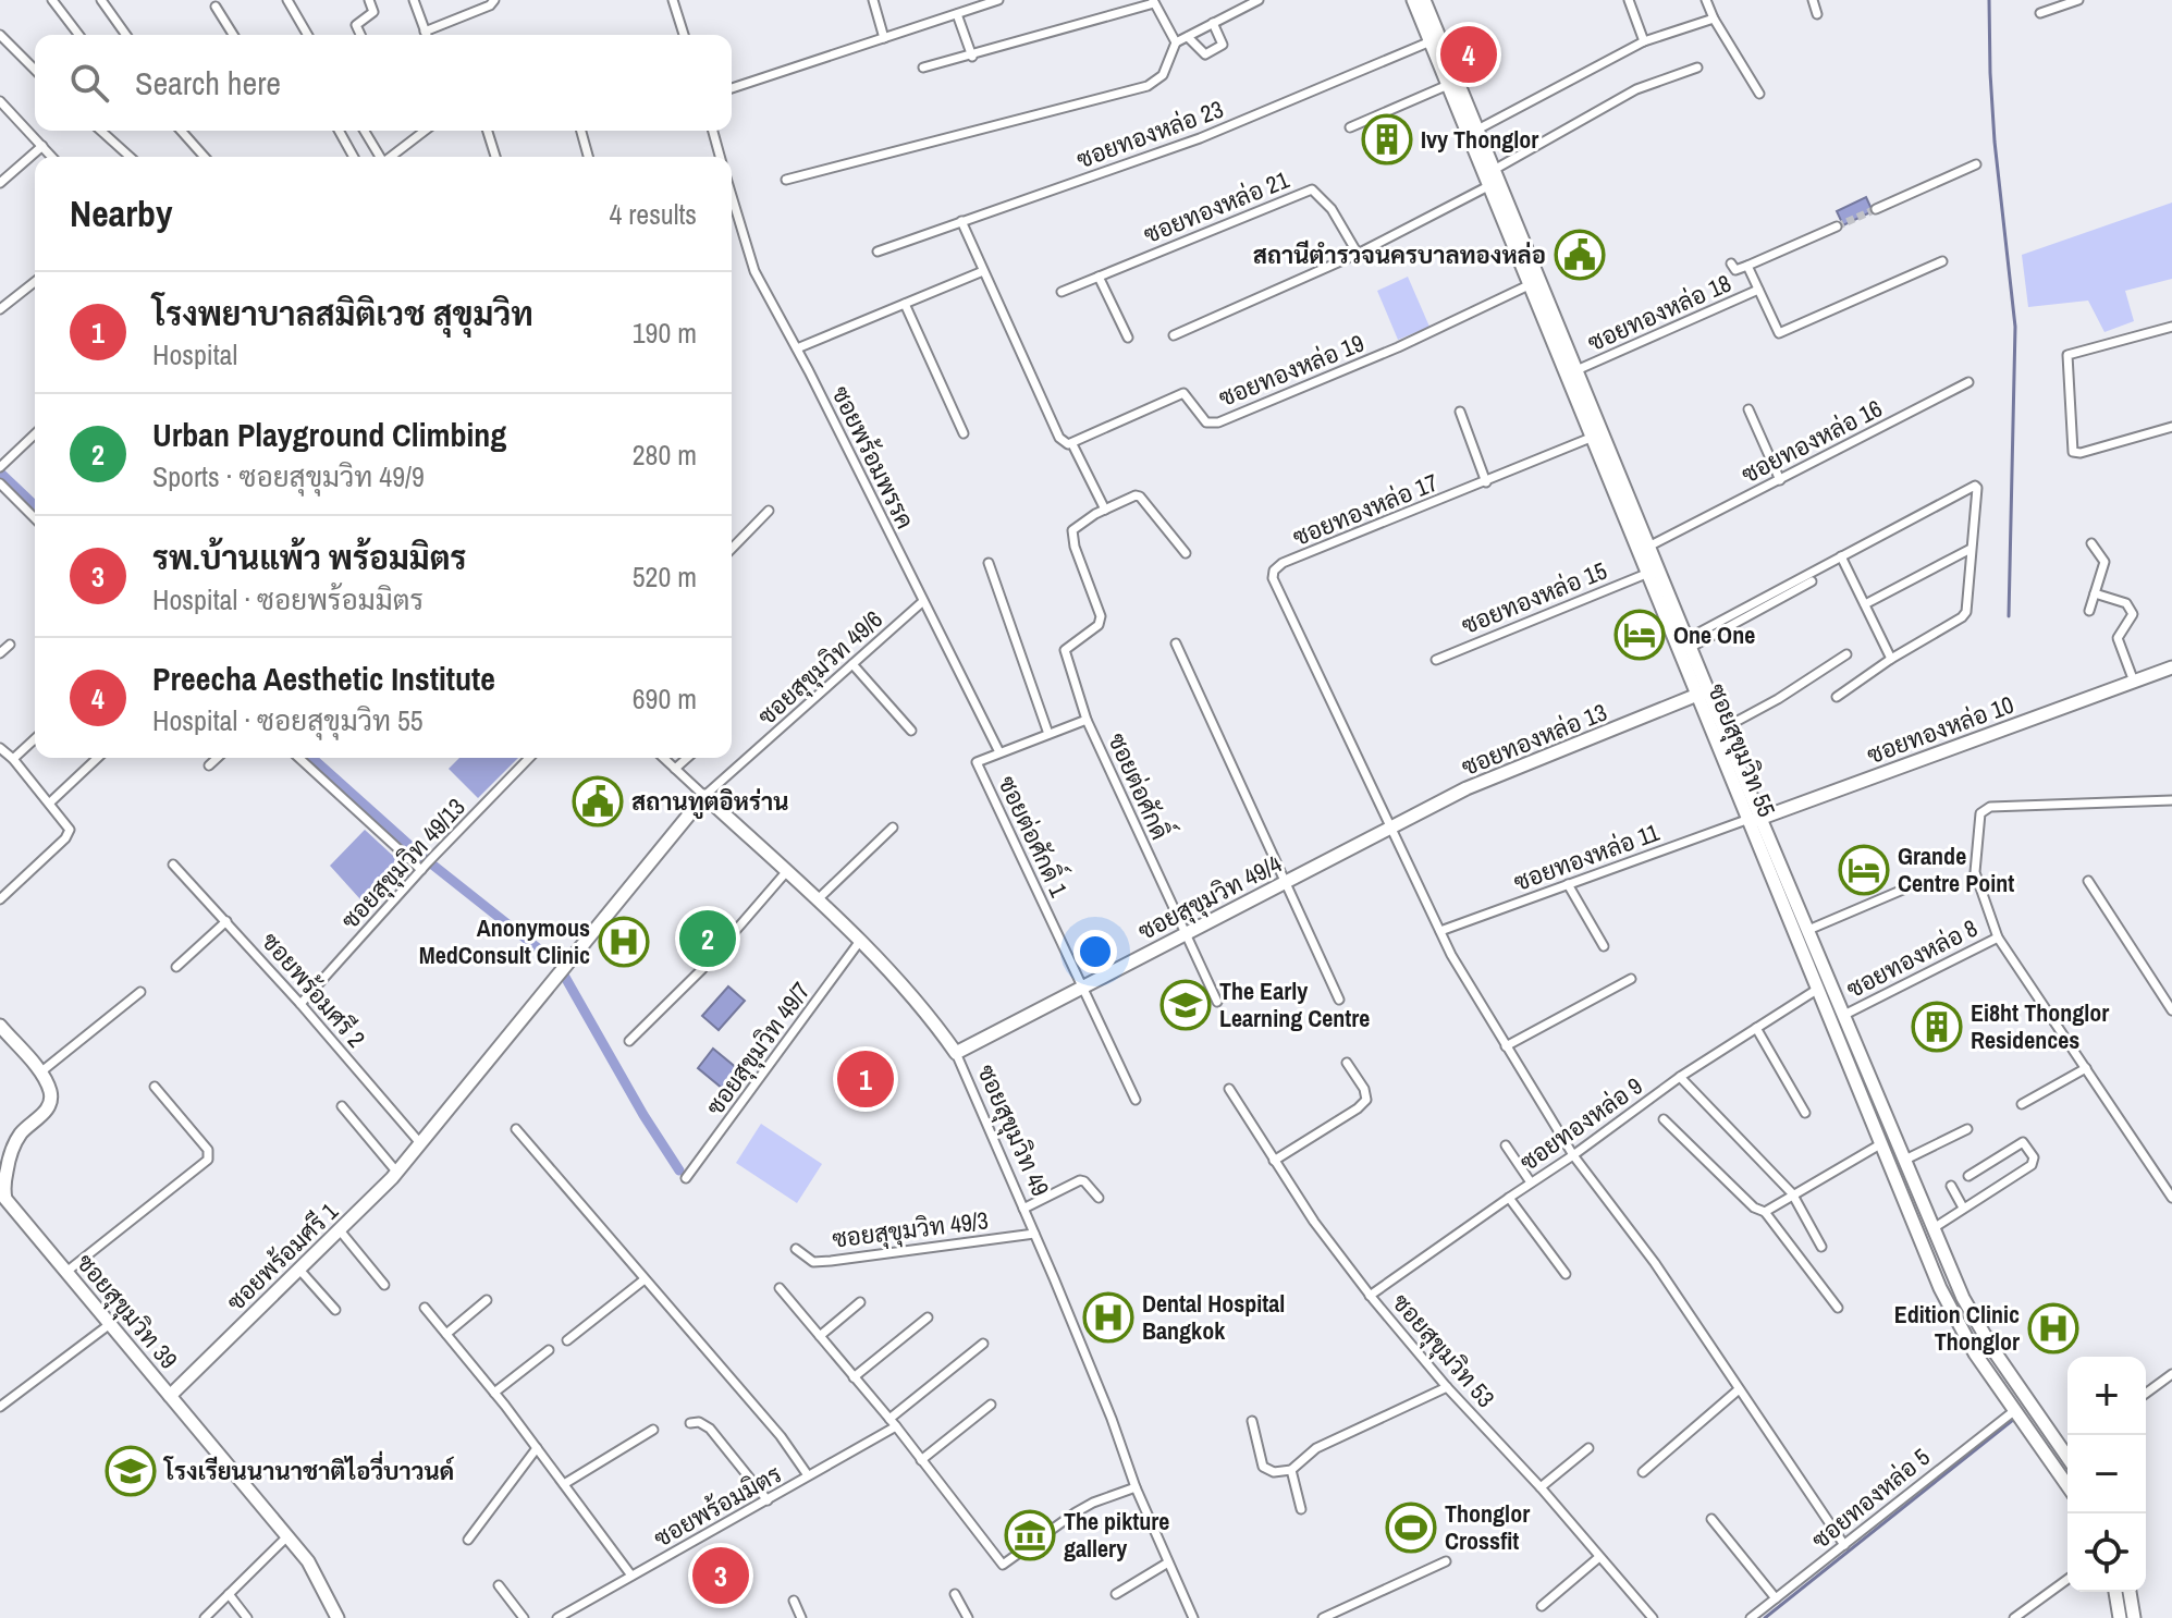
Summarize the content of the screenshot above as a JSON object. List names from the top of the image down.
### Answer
{
  "streets": {
    "street": [
      "ซอยทองหล่อ 23",
      "ซอยทองหล่อ 21",
      "ซอยทองหล่อ 18",
      "ซอยทองหล่อ 19",
      "ซอยทองหล่อ 16",
      "ซอยพร้อมพรรค",
      "ซอยทองหล่อ 17",
      "ซอยทองหล่อ 15",
      "ซอยสุขุมวิท 49/6",
      "ซอยทองหล่อ 10",
      "ซอยทองหล่อ 13",
      "ซอยสุขุมวิท 55",
      "ซอยต่อศักดิ์",
      "ซอยต่อศักดิ์ 1",
      "ซอยทองหล่อ 11",
      "ซอยสุขุมวิท 49/13",
      "ซอยสุขุมวิท 49/4",
      "ซอยทองหล่อ 8",
      "ซอยพร้อมศรี 2",
      "ซอยสุขุมวิท 49/7",
      "ซอยทองหล่อ 9",
      "ซอยสุขุมวิท 49",
      "ซอยสุขุมวิท 49/3",
      "ซอยพร้อมศรี 1",
      "ซอยสุขุมวิท 39",
      "ซอยสุขุมวิท 53",
      "ซอยทองหล่อ 5",
      "ซอยพร้อมมิตร"
    ]
  },
  "crossings": [
    ["ซอยทองหล่อ 23", "ซอยสุขุมวิท 55"],
    ["ซอยทองหล่อ 18", "ซอยสุขุมวิท 55"],
    ["ซอยทองหล่อ 19", "ซอยสุขุมวิท 55"],
    ["ซอยทองหล่อ 16", "ซอยสุขุมวิท 55"],
    ["ซอยพร้อมพรรค", "ซอยสุขุมวิท 49/6"],
    ["ซอยพร้อมพรรค", "ซอยต่อศักดิ์ 1"],
    ["ซอยทองหล่อ 17", "ซอยทองหล่อ 13"],
    ["ซอยทองหล่อ 17", "ซอยสุขุมวิท 55"],
    ["ซอยทองหล่อ 17", "ซอยสุขุมวิท 49/4"],
    ["ซอยทองหล่อ 15", "ซอยสุขุมวิท 55"],
    ["ซอยสุขุมวิท 49/6", "ซอยสุขุมวิท 49"],
    ["ซอยสุขุมวิท 49/6", "ซอยพร้อมศรี 1"],
    ["ซอยทองหล่อ 10", "ซอยสุขุมวิท 55"],
    ["ซอยทองหล่อ 13", "ซอยสุขุมวิท 55"],
    ["ซอยทองหล่อ 13", "ซอยสุขุมวิท 49/4"],
    ["ซอยสุขุมวิท 55", "ซอยทองหล่อ 11"],
    ["ซอยสุขุมวิท 55", "ซอยทองหล่อ 8"],
    ["ซอยสุขุมวิท 55", "ซอยทองหล่อ 9"],
    ["ซอยสุขุมวิท 55", "ซอยทองหล่อ 5"],
    ["ซอยต่อศักดิ์", "ซอยต่อศักดิ์ 1"],
    ["ซอยต่อศักดิ์", "ซอยสุขุมวิท 49/4"],
    ["ซอยต่อศักดิ์ 1", "ซอยสุขุมวิท 49/4"],
    ["ซอยสุขุมวิท 49/13", "ซอยพร้อมศรี 2"],
    ["ซอยสุขุมวิท 49/4", "ซอยสุขุมวิท 49"],
    ["ซอยพร้อมศรี 2", "ซอยพร้อมศรี 1"],
    ["ซอยสุขุมวิท 49/7", "ซอยสุขุมวิท 49"],
    ["ซอยทองหล่อ 9", "ซอยสุขุมวิท 53"],
    ["ซอยสุขุมวิท 49", "ซอยสุขุมวิท 49/3"],
    ["ซอยสุขุมวิท 49", "ซอยพร้อมศรี 1"],
    ["ซอยพร้อมศรี 1", "ซอยสุขุมวิท 39"]
  ],
  "places": {
    "building": ["Ivy Thonglor", "Ei8ht Thonglor Residences"],
    "public building": ["สถานีตำรวจนครบาลทองหล่อ", "สถานทูตอิหร่าน"],
    "hotel": ["One One", "Grande Centre Point"],
    "hospital": ["Anonymous MedConsult Clinic", "Dental Hospital Bangkok", "Edition Clinic Thonglor"],
    "school or university": ["The Early Learning Centre", "โรงเรียนนานาชาติไอวี่บาวนด์"],
    "sports": ["Thonglor Crossfit"],
    "museum": ["The pikture gallery"]
  },
  "page": {
    "pins": [
      "4",
      "2",
      "1",
      "3"
    ],
    "search": "Search here",
    "heading": ["Nearby", "4 results"],
    "list": [
      {
        "mark": "1",
        "name": "โรงพยาบาลสมิติเวช สุขุมวิท",
        "note": "Hospital",
        "value": "190 m"
      },
      {
        "mark": "2",
        "name": "Urban Playground Climbing",
        "note": "Sports · ซอยสุขุมวิท 49/9",
        "value": "280 m"
      },
      {
        "mark": "3",
        "name": "รพ.บ้านแพ้ว พร้อมมิตร",
        "note": "Hospital · ซอยพร้อมมิตร",
        "value": "520 m"
      },
      {
        "mark": "4",
        "name": "Preecha Aesthetic Institute",
        "note": "Hospital · ซอยสุขุมวิท 55",
        "value": "690 m"
      }
    ],
    "map_buttons": ["+", "−"]
  }
}
